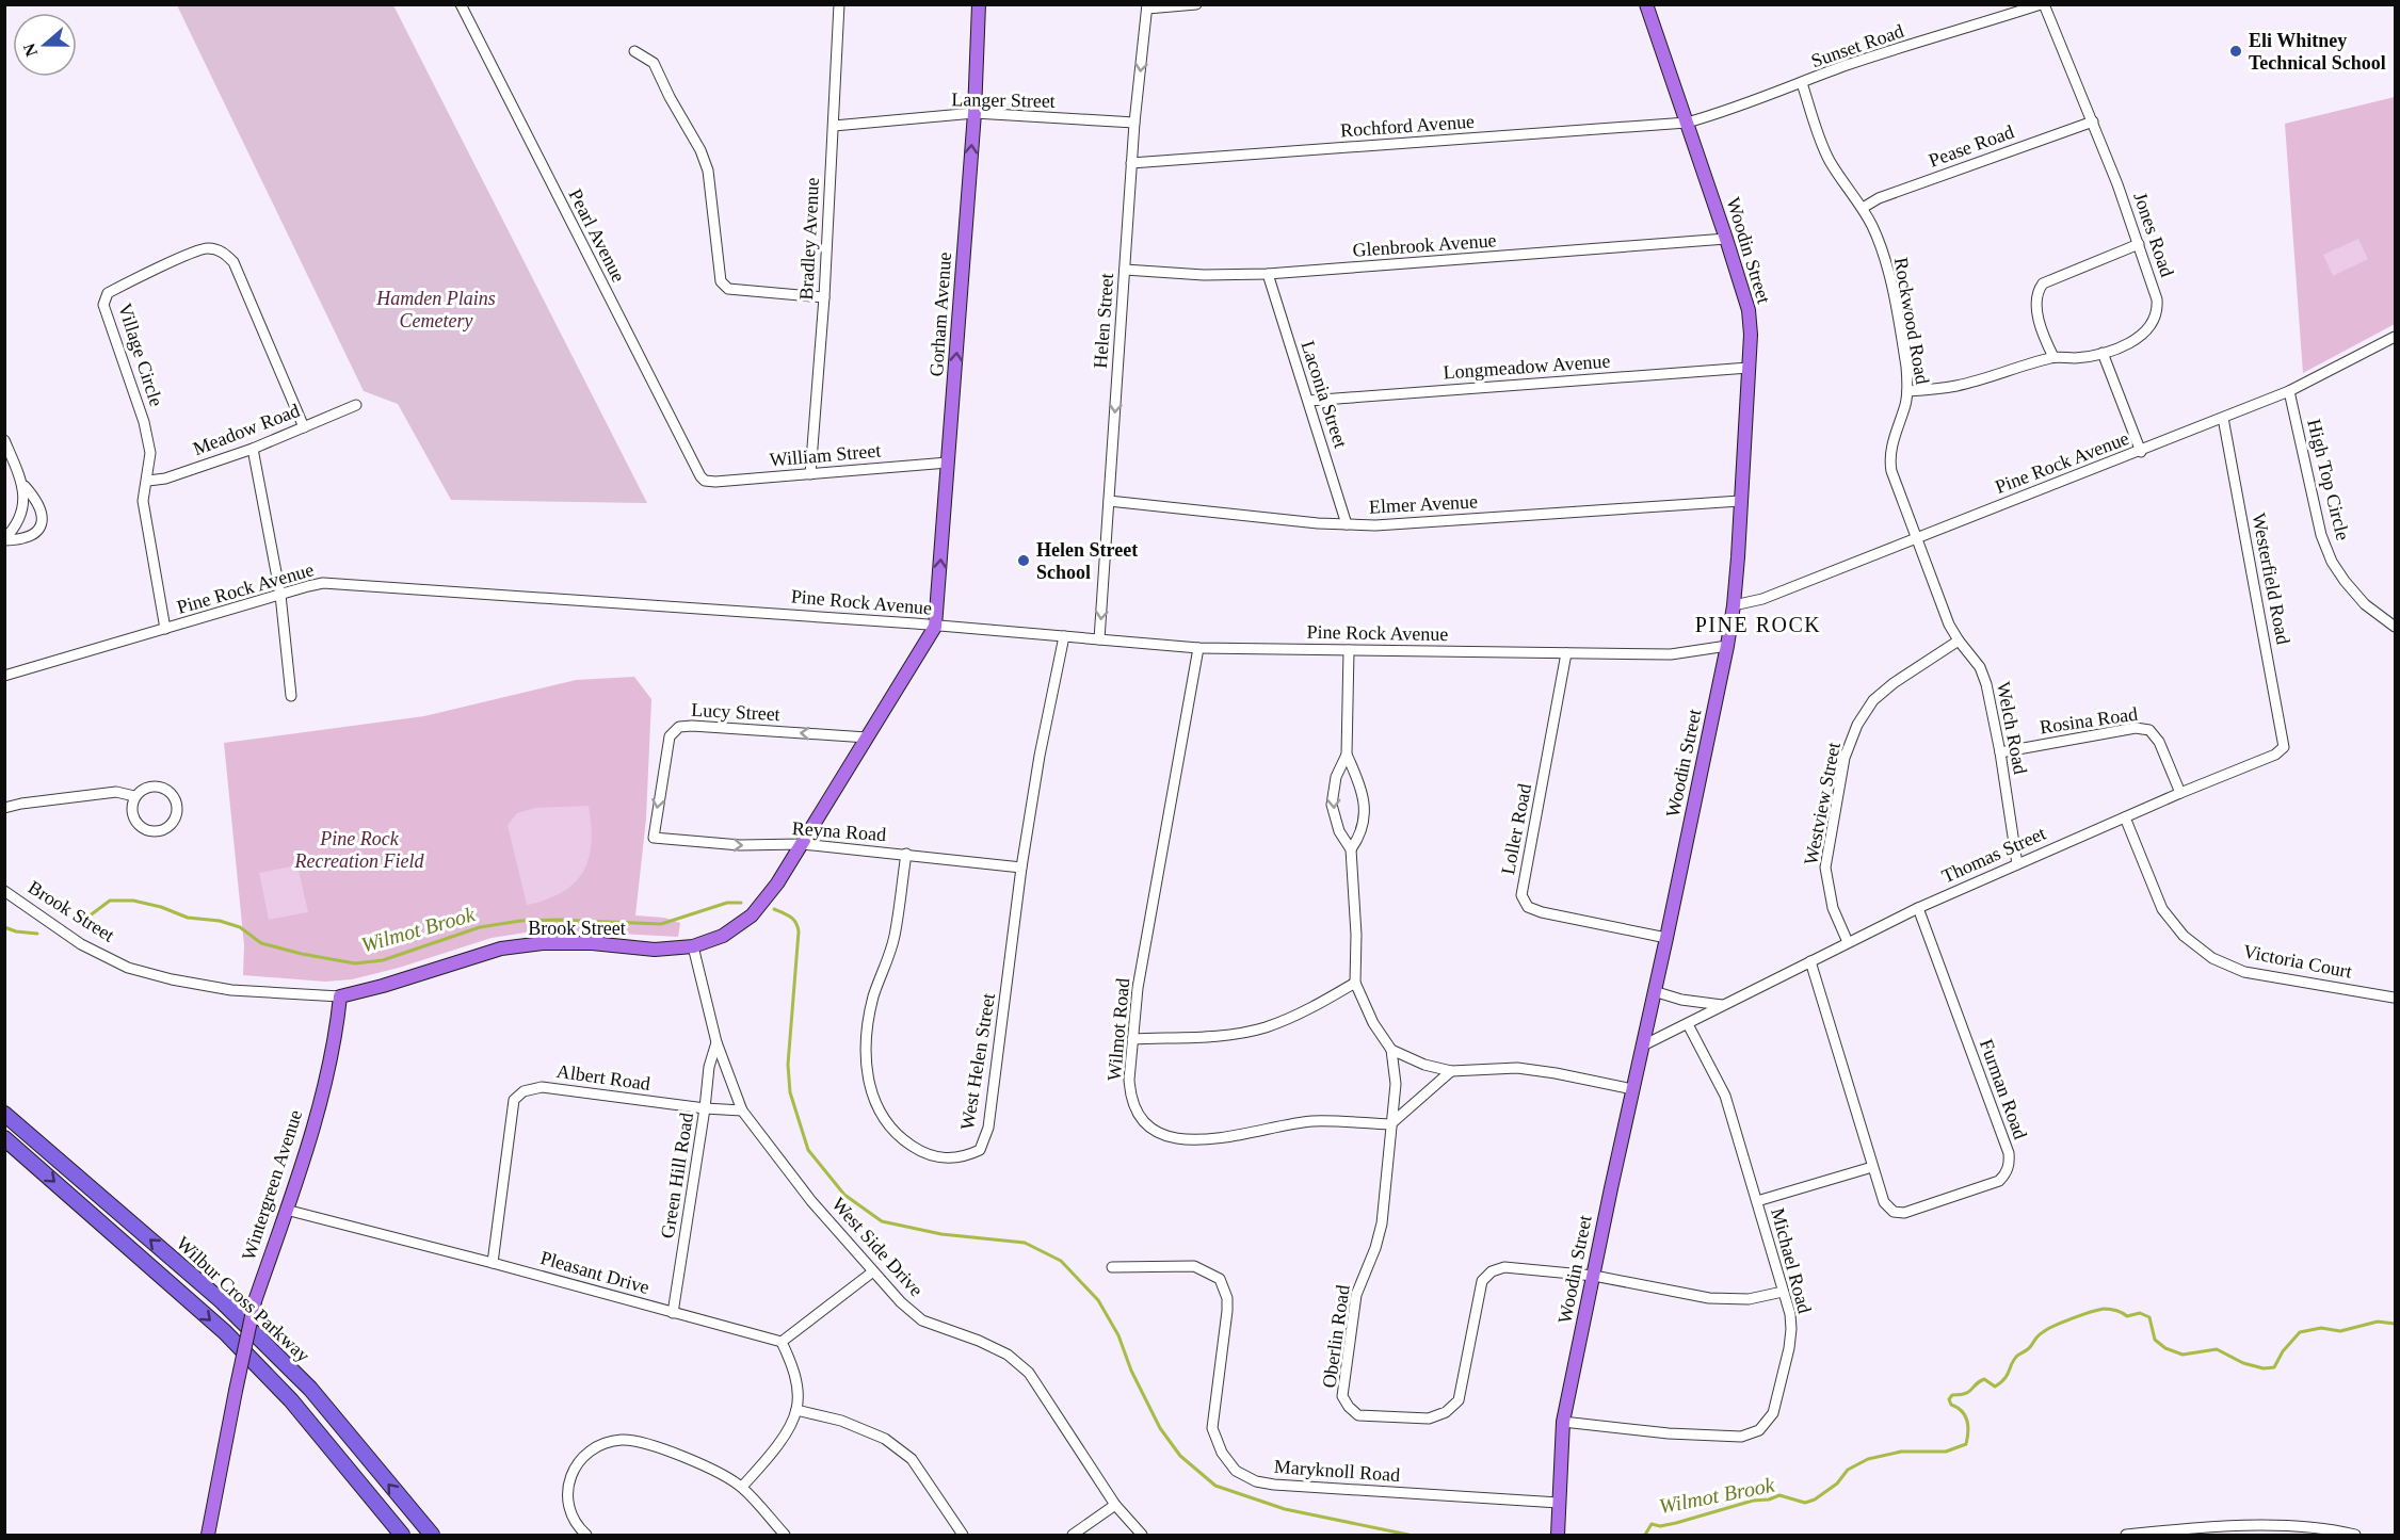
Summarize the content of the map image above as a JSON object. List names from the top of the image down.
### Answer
{
  "streets": {
    "highway": ["Wilbur Cross Parkway"],
    "main road": [
      "Woodin Street",
      "Gorham Avenue",
      "Brook Street",
      "Wintergreen Avenue"
    ],
    "street": [
      "Sunset Road",
      "Langer Street",
      "Rochford Avenue",
      "Pease Road",
      "Jones Road",
      "Pearl Avenue",
      "Bradley Avenue",
      "Glenbrook Avenue",
      "Helen Street",
      "Rockwood Road",
      "Village Circle",
      "Longmeadow Avenue",
      "Laconia Street",
      "Meadow Road",
      "William Street",
      "Pine Rock Avenue",
      "High Top Circle",
      "Elmer Avenue",
      "Westerfield Road",
      "Lucy Street",
      "Rosina Road",
      "Welch Road",
      "Westview Street",
      "Loller Road",
      "Reyna Road",
      "Thomas Street",
      "Victoria Court",
      "Wilmot Road",
      "West Helen Street",
      "Albert Road",
      "Furman Road",
      "Green Hill Road",
      "West Side Drive",
      "Michael Road",
      "Pleasant Drive",
      "Oberlin Road",
      "Maryknoll Road"
    ]
  },
  "crossings": [
    ["Sunset Road", "Rochford Avenue"],
    ["Sunset Road", "Jones Road"],
    ["Sunset Road", "Woodin Street"],
    ["Sunset Road", "Rockwood Road"],
    ["Langer Street", "Bradley Avenue"],
    ["Langer Street", "Gorham Avenue"],
    ["Langer Street", "Helen Street"],
    ["Rochford Avenue", "Woodin Street"],
    ["Rochford Avenue", "Helen Street"],
    ["Pease Road", "Jones Road"],
    ["Pease Road", "Rockwood Road"],
    ["Pearl Avenue", "William Street"],
    ["Bradley Avenue", "William Street"],
    ["Glenbrook Avenue", "Woodin Street"],
    ["Glenbrook Avenue", "Helen Street"],
    ["Glenbrook Avenue", "Laconia Street"],
    ["Woodin Street", "Longmeadow Avenue"],
    ["Woodin Street", "Pine Rock Avenue"],
    ["Woodin Street", "Elmer Avenue"],
    ["Woodin Street", "Loller Road"],
    ["Woodin Street", "Thomas Street"],
    ["Woodin Street", "Michael Road"],
    ["Woodin Street", "Oberlin Road"],
    ["Woodin Street", "Maryknoll Road"],
    ["Gorham Avenue", "William Street"],
    ["Gorham Avenue", "Pine Rock Avenue"],
    ["Gorham Avenue", "Brook Street"],
    ["Helen Street", "Pine Rock Avenue"],
    ["Helen Street", "Elmer Avenue"],
    ["Rockwood Road", "Pine Rock Avenue"],
    ["Rockwood Road", "Welch Road"],
    ["Village Circle", "Meadow Road"],
    ["Village Circle", "Pine Rock Avenue"],
    ["Longmeadow Avenue", "Laconia Street"],
    ["Laconia Street", "Elmer Avenue"],
    ["Pine Rock Avenue", "High Top Circle"],
    ["Pine Rock Avenue", "Westerfield Road"],
    ["Pine Rock Avenue", "Welch Road"],
    ["Pine Rock Avenue", "Loller Road"],
    ["Pine Rock Avenue", "Brook Street"],
    ["Pine Rock Avenue", "Wilmot Road"],
    ["Pine Rock Avenue", "West Helen Street"],
    ["Pine Rock Avenue", "Oberlin Road"],
    ["Westerfield Road", "Thomas Street"],
    ["Lucy Street", "Reyna Road"],
    ["Lucy Street", "Brook Street"],
    ["Rosina Road", "Welch Road"],
    ["Rosina Road", "Thomas Street"],
    ["Welch Road", "Westview Street"],
    ["Welch Road", "Thomas Street"],
    ["Westview Street", "Thomas Street"],
    ["Reyna Road", "Brook Street"],
    ["Reyna Road", "West Helen Street"],
    ["Thomas Street", "Victoria Court"],
    ["Thomas Street", "Furman Road"],
    ["Thomas Street", "Michael Road"],
    ["Brook Street", "Wintergreen Avenue"],
    ["Brook Street", "West Side Drive"],
    ["Wilmot Road", "Oberlin Road"],
    ["Albert Road", "Green Hill Road"],
    ["Albert Road", "West Side Drive"],
    ["Albert Road", "Pleasant Drive"],
    ["Green Hill Road", "West Side Drive"],
    ["Green Hill Road", "Pleasant Drive"],
    ["Wintergreen Avenue", "Pleasant Drive"],
    ["Michael Road", "Oberlin Road"]
  ],
  "one_way": ["Gorham Avenue", "Helen Street", "Reyna Road"],
  "districts": ["PINE ROCK"],
  "water": ["Wilmot Brook"],
  "parks": ["Hamden Plains Cemetery", "Pine Rock Recreation Field"],
  "places": ["Eli Whitney Technical School", "Helen Street School"],
  "north": "left"
}
